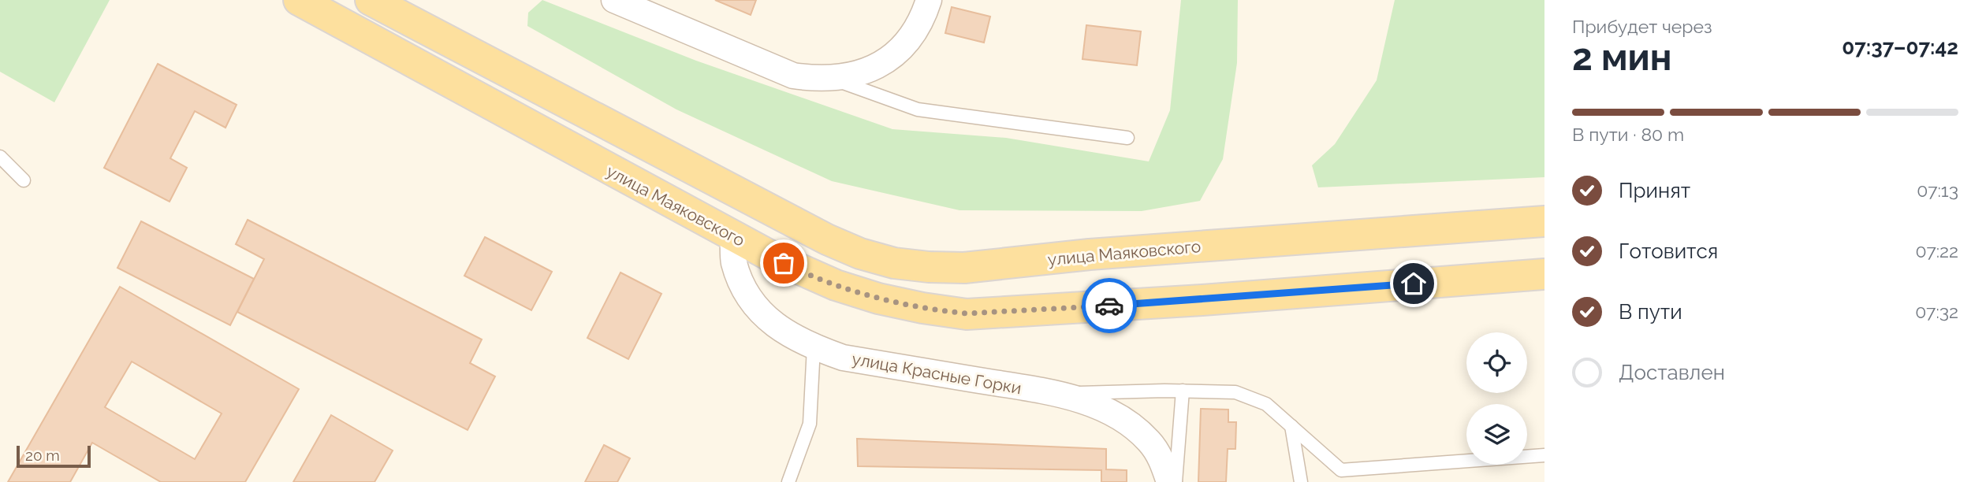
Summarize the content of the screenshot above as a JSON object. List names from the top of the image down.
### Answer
{
  "streets": {
    "main road": ["улица Маяковского"],
    "street": ["улица Красные Горки"]
  },
  "crossings": [
    ["улица Маяковского", "улица Красные Горки"]
  ],
  "scale_bar": "20 m",
  "page": {
    "heading": ["2 мин", "Прибудет через", "07:37–07:42"],
    "bar": "В пути · 80 m",
    "list": [
      ["Принят", "07:13"],
      ["Готовится", "07:22"],
      ["В пути", "07:32"],
      "Доставлен"
    ],
    "scale": "20 m"
  }
}
